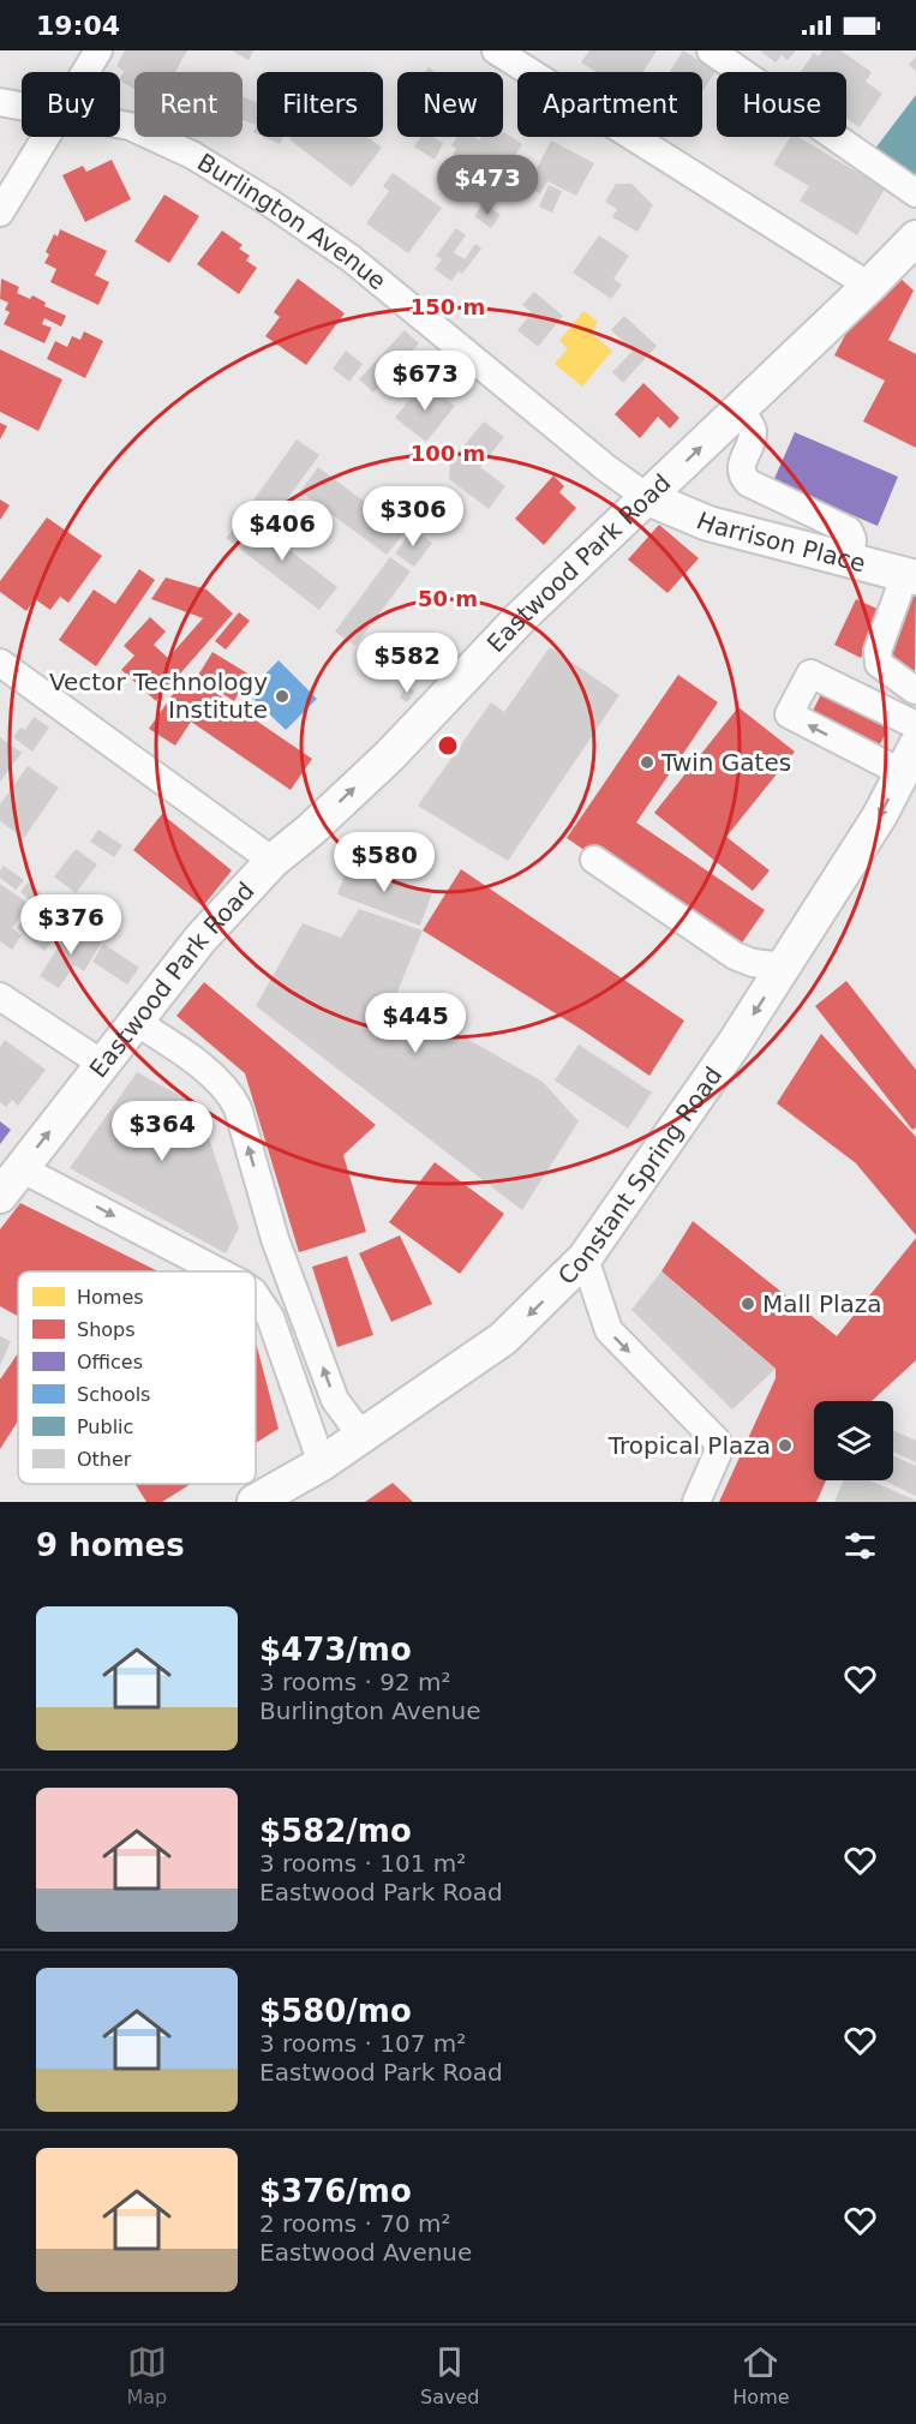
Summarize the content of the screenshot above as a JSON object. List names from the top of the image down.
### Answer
{
  "streets": {
    "main road": ["Harrison Place", "Eastwood Park Road", "Constant Spring Road"],
    "street": ["Burlington Avenue"]
  },
  "crossings": [
    ["Burlington Avenue", "Harrison Place"],
    ["Burlington Avenue", "Eastwood Park Road"],
    ["Harrison Place", "Eastwood Park Road"]
  ],
  "one_way": ["Eastwood Park Road", "Constant Spring Road"],
  "places": [
    "Vector Technology Institute",
    "Twin Gates",
    "Mall Plaza",
    "Tropical Plaza"
  ],
  "legend": [
    "Homes",
    "Shops",
    "Offices",
    "Schools",
    "Public",
    "Other"
  ],
  "page": {
    "status": "19:04",
    "chip": [
      "Buy",
      "Rent",
      "Filters",
      "New",
      "Apartment",
      "House"
    ],
    "price": [
      "$473",
      "$673",
      "$306",
      "$406",
      "$582",
      "$580",
      "$376",
      "$445",
      "$364"
    ],
    "heading": "9 homes",
    "list": [
      {
        "name": "$473/mo",
        "note": "3 rooms · 92 m² · Burlington Avenue"
      },
      {
        "name": "$582/mo",
        "note": "3 rooms · 101 m² · Eastwood Park Road"
      },
      {
        "name": "$580/mo",
        "note": "3 rooms · 107 m² · Eastwood Park Road"
      },
      {
        "name": "$376/mo",
        "note": "2 rooms · 70 m² · Eastwood Avenue"
      }
    ],
    "tabs": ["Map", "Saved", "Home"]
  },
  "rings": ["150 m", "100 m", "50 m"]
}
